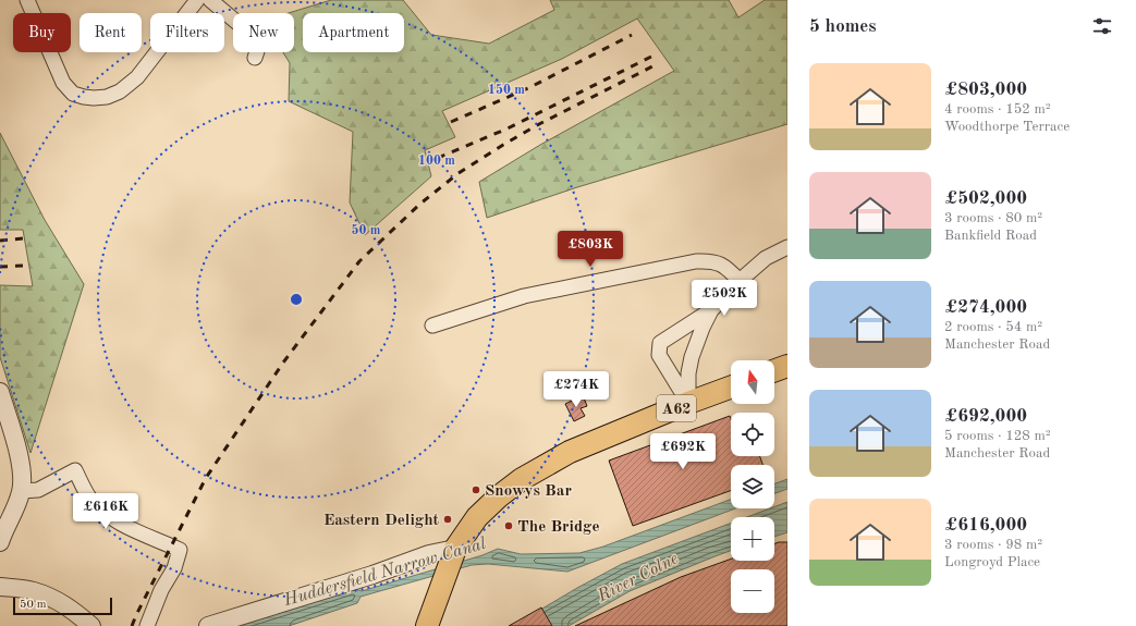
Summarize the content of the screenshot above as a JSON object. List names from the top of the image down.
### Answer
{
  "streets": {
    "main road": ["A62"]
  },
  "water": ["Huddersfield Narrow Canal", "River Colne"],
  "places": ["Snowys Bar", "Eastern Delight", "The Bridge"],
  "scale_bar": "50 m",
  "north": "top",
  "page": {
    "heading": "5 homes",
    "chip": [
      "Buy",
      "Rent",
      "Filters",
      "New",
      "Apartment"
    ],
    "list": [
      {
        "name": "£803,000",
        "note": "4 rooms · 152 m² · Woodthorpe Terrace"
      },
      {
        "name": "£502,000",
        "note": "3 rooms · 80 m² · Bankfield Road"
      },
      {
        "name": "£274,000",
        "note": "2 rooms · 54 m² · Manchester Road"
      },
      {
        "name": "£692,000",
        "note": "5 rooms · 128 m² · Manchester Road"
      },
      {
        "name": "£616,000",
        "note": "3 rooms · 98 m² · Longroyd Place"
      }
    ],
    "price": [
      "£803K",
      "£502K",
      "£274K",
      "£692K",
      "£616K"
    ],
    "map_buttons": ["+", "−"],
    "scale": "50 m"
  },
  "rings": ["150 m", "100 m", "50 m"]
}
